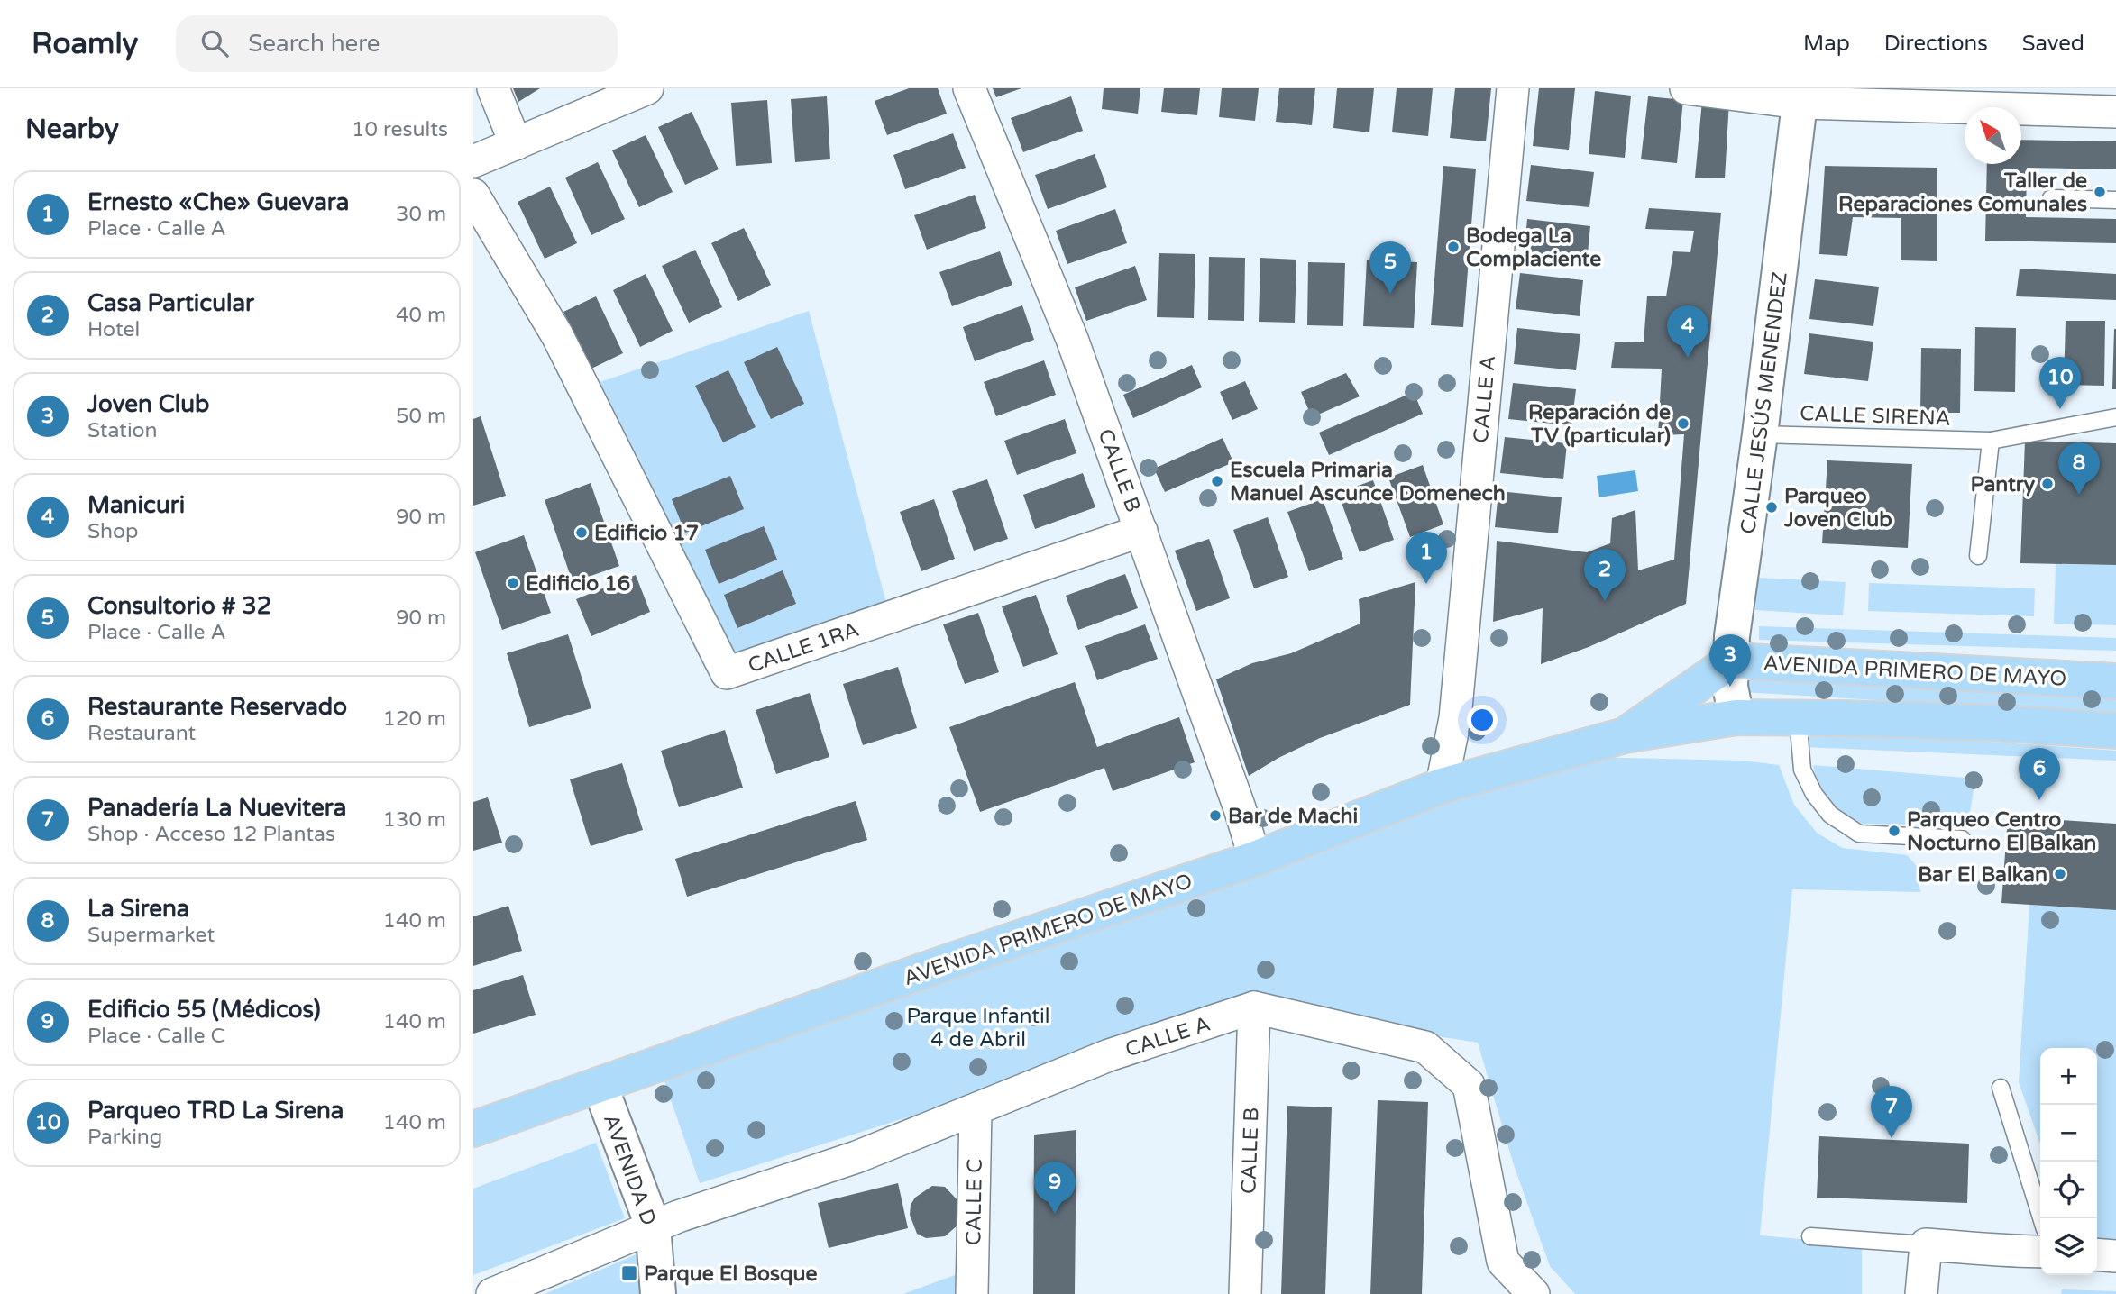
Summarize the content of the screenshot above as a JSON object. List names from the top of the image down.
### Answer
{
  "streets": {
    "main road": ["AVENIDA PRIMERO DE MAYO"],
    "street": [
      "CALLE A",
      "CALLE JESÚS MENENDEZ",
      "CALLE B",
      "CALLE 1RA",
      "AVENIDA D",
      "CALLE C"
    ],
    "lane": ["CALLE SIRENA"]
  },
  "crossings": [
    ["CALLE A", "CALLE B"],
    ["CALLE A", "AVENIDA PRIMERO DE MAYO"],
    ["CALLE A", "AVENIDA D"],
    ["CALLE A", "CALLE C"],
    ["CALLE JESÚS MENENDEZ", "CALLE SIRENA"],
    ["CALLE JESÚS MENENDEZ", "AVENIDA PRIMERO DE MAYO"],
    ["CALLE B", "CALLE 1RA"],
    ["CALLE B", "AVENIDA PRIMERO DE MAYO"],
    ["AVENIDA PRIMERO DE MAYO", "AVENIDA D"]
  ],
  "parks": ["Parque Infantil 4 de Abril"],
  "places": {
    "other": [
      "Taller de Reparaciones Comunales",
      "Bodega La Complaciente",
      "Reparación de TV (particular)",
      "Escuela Primaria Manuel Ascunce Domenech",
      "Pantry",
      "Parqueo Joven Club",
      "Edificio 17",
      "Edificio 16",
      "Bar de Machi",
      "Parqueo Centro Nocturno El Balkan",
      "Bar El Balkan"
    ],
    "transit": ["Parque El Bosque"]
  },
  "north": "top left",
  "page": {
    "header": "Roamly",
    "search": "Search here",
    "nav": ["Map", "Directions", "Saved"],
    "heading": ["Nearby", "10 results"],
    "list": [
      {
        "mark": "1",
        "name": "Ernesto «Che» Guevara",
        "note": "Place · Calle A",
        "value": "30 m"
      },
      {
        "mark": "2",
        "name": "Casa Particular",
        "note": "Hotel",
        "value": "40 m"
      },
      {
        "mark": "3",
        "name": "Joven Club",
        "note": "Station",
        "value": "50 m"
      },
      {
        "mark": "4",
        "name": "Manicuri",
        "note": "Shop",
        "value": "90 m"
      },
      {
        "mark": "5",
        "name": "Consultorio # 32",
        "note": "Place · Calle A",
        "value": "90 m"
      },
      {
        "mark": "6",
        "name": "Restaurante Reservado",
        "note": "Restaurant",
        "value": "120 m"
      },
      {
        "mark": "7",
        "name": "Panadería La Nuevitera",
        "note": "Shop · Acceso 12 Plantas",
        "value": "130 m"
      },
      {
        "mark": "8",
        "name": "La Sirena",
        "note": "Supermarket",
        "value": "140 m"
      },
      {
        "mark": "9",
        "name": "Edificio 55 (Médicos)",
        "note": "Place · Calle C",
        "value": "140 m"
      },
      {
        "mark": "10",
        "name": "Parqueo TRD La Sirena",
        "note": "Parking",
        "value": "140 m"
      }
    ],
    "pins": [
      "5",
      "4",
      "10",
      "8",
      "1",
      "2",
      "3",
      "6",
      "7",
      "9"
    ],
    "map_buttons": ["+", "−"]
  }
}
